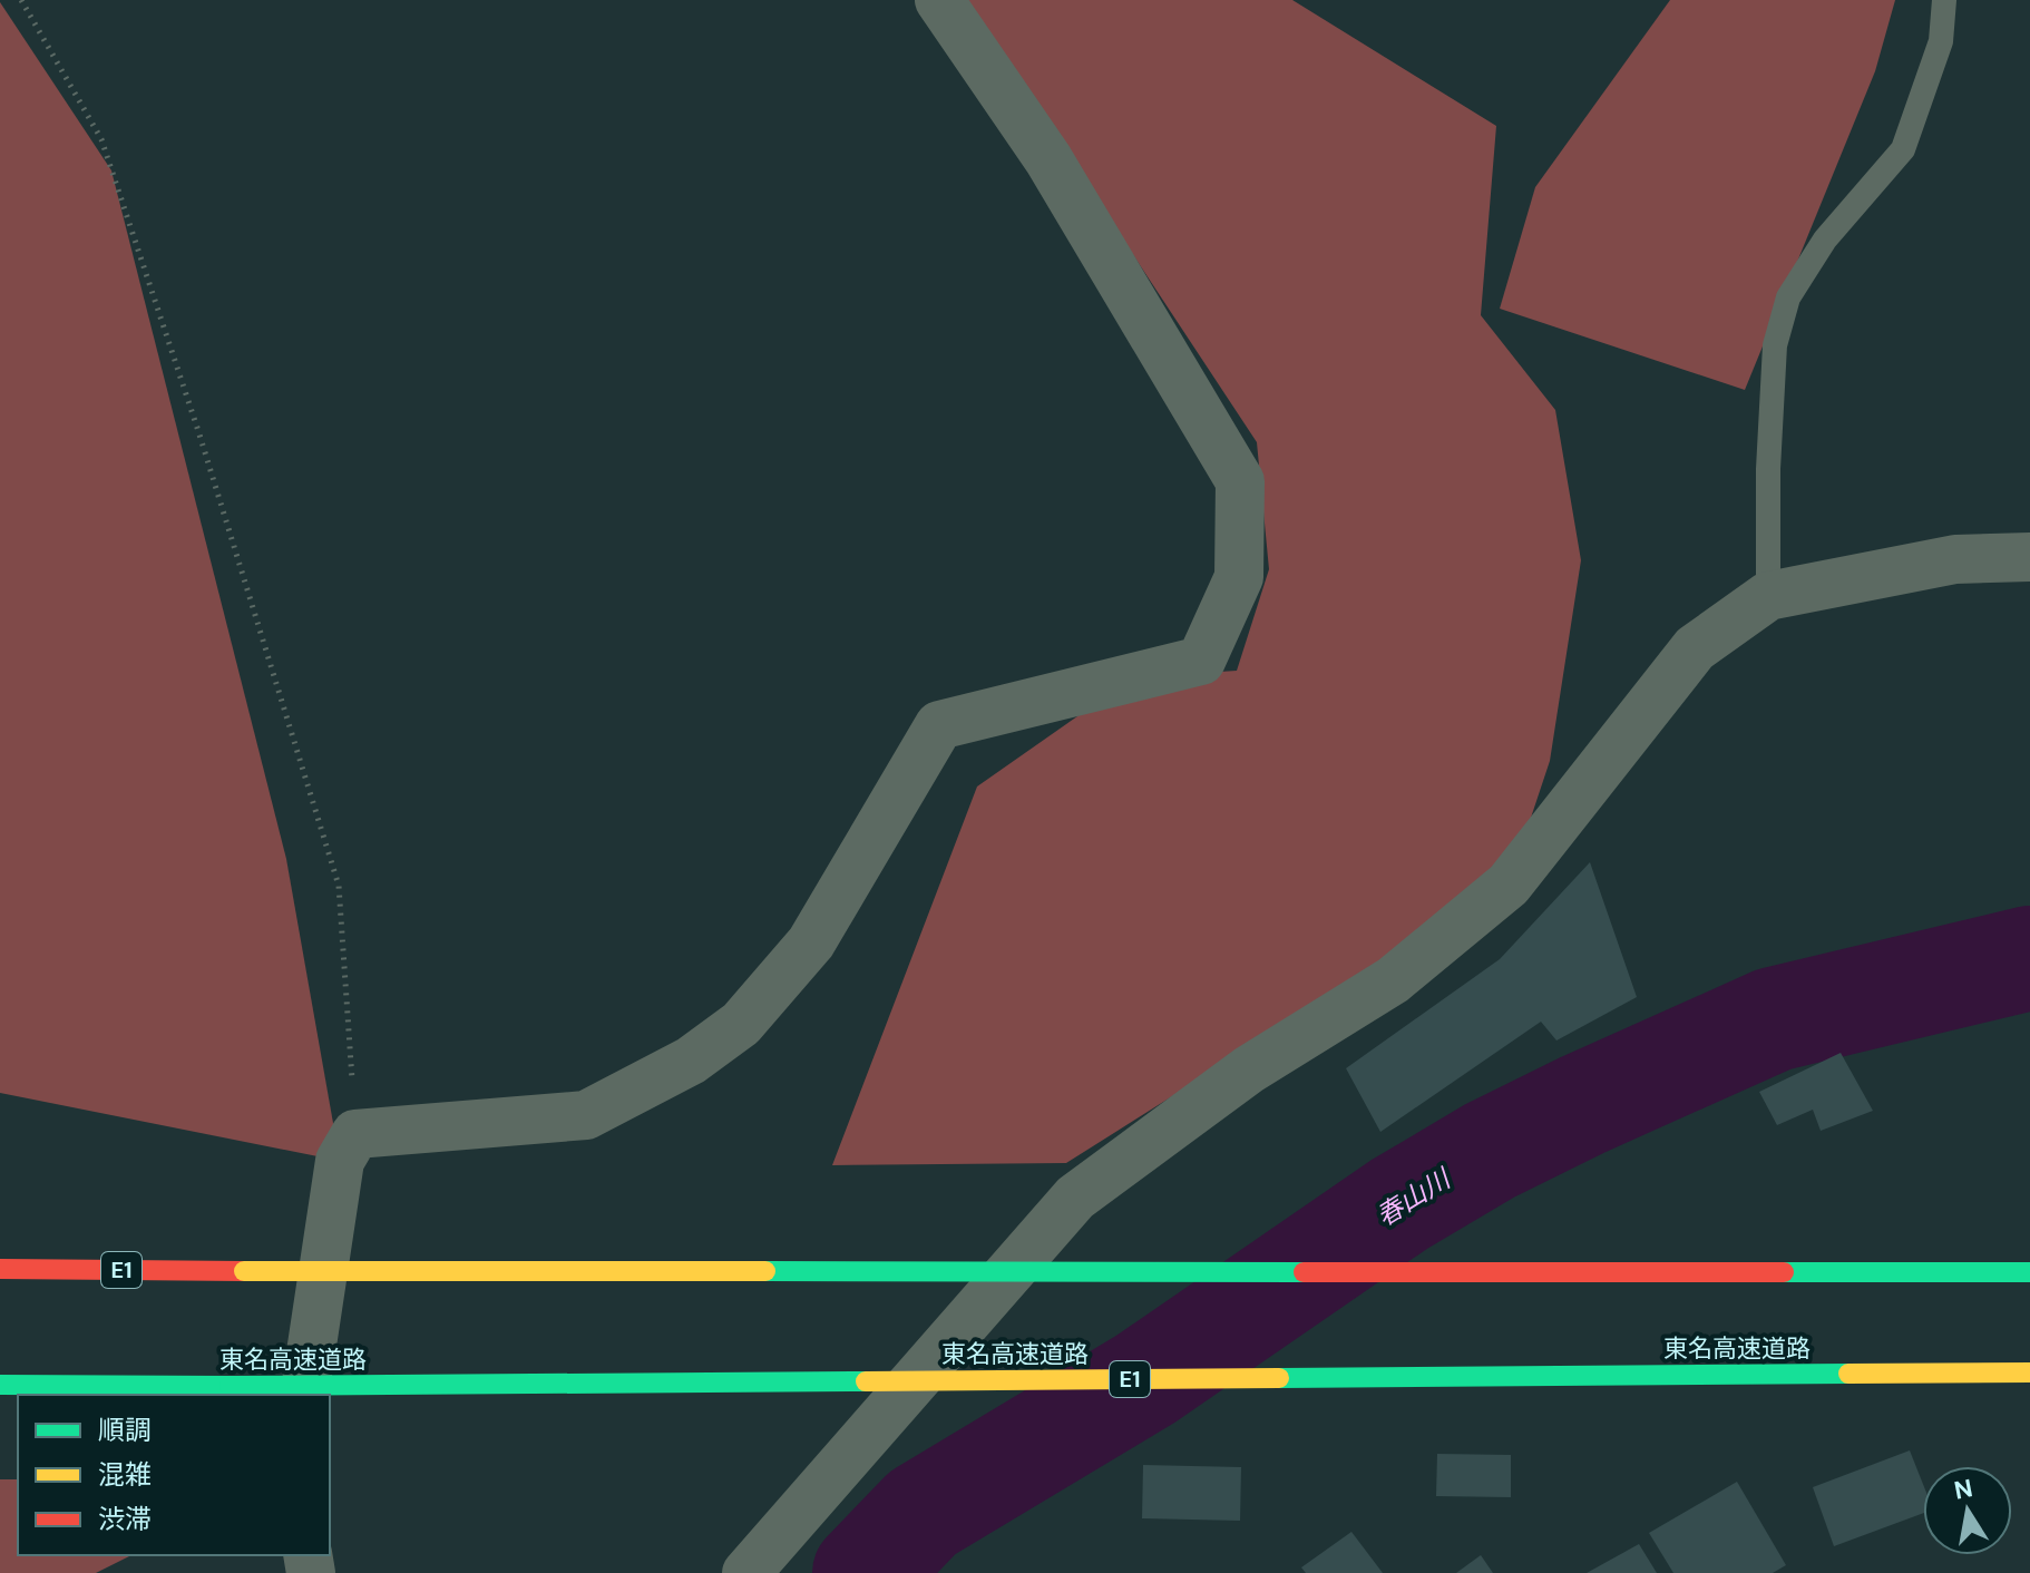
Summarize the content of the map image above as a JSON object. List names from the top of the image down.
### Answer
{
  "streets": {
    "highway": ["E1", "東名高速道路"]
  },
  "water": ["春山川"],
  "legend": ["順調", "混雑", "渋滞"],
  "north": "top"
}
